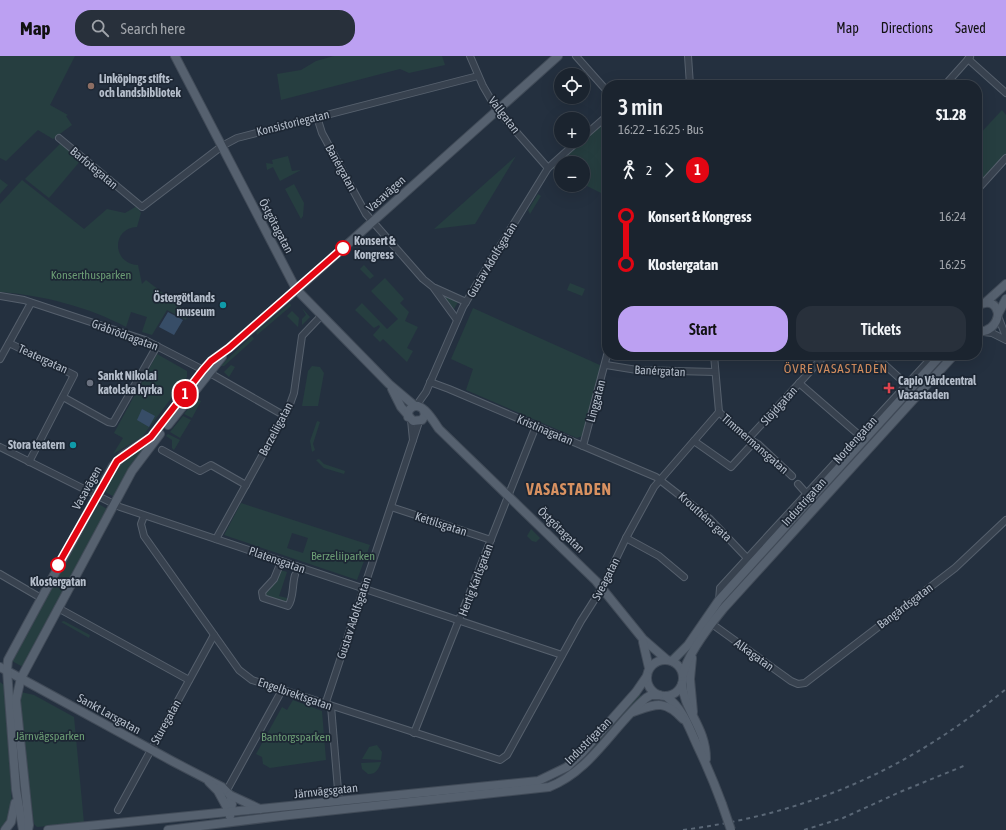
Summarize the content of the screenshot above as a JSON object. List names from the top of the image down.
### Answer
{
  "streets": {
    "main road": [
      "Vasavägen",
      "Östgötagatan",
      "Industrigatan",
      "Sankt Larsgatan",
      "Järnvägsgatan"
    ],
    "street": [
      "Vallgatan",
      "Konsistoriegatan",
      "Barfotegatan",
      "Banérgatan",
      "Gustav Adolfsgatan",
      "Gråbrödragatan",
      "Teatergatan",
      "Linggatan",
      "Slöjdgatan",
      "Berzeliigatan",
      "Kristinagatan",
      "Nordengatan",
      "Timmermansgatan",
      "Krouthéns gata",
      "Kettilsgatan",
      "Platensgatan",
      "Sveagatan",
      "Hertig Karlsgatan",
      "Bangårdsgatan",
      "Alkagatan",
      "Engelbrektsgatan",
      "Sturegatan"
    ]
  },
  "crossings": [
    ["Vallgatan", "Konsistoriegatan"],
    ["Vallgatan", "Vasavägen"],
    ["Vallgatan", "Gustav Adolfsgatan"],
    ["Konsistoriegatan", "Barfotegatan"],
    ["Konsistoriegatan", "Banérgatan"],
    ["Konsistoriegatan", "Östgötagatan"],
    ["Banérgatan", "Vasavägen"],
    ["Banérgatan", "Gustav Adolfsgatan"],
    ["Banérgatan", "Linggatan"],
    ["Vasavägen", "Östgötagatan"],
    ["Vasavägen", "Gråbrödragatan"],
    ["Vasavägen", "Platensgatan"],
    ["Vasavägen", "Sankt Larsgatan"],
    ["Östgötagatan", "Gustav Adolfsgatan"],
    ["Östgötagatan", "Berzeliigatan"],
    ["Östgötagatan", "Industrigatan"],
    ["Östgötagatan", "Sveagatan"],
    ["Östgötagatan", "Hertig Karlsgatan"],
    ["Gustav Adolfsgatan", "Kristinagatan"],
    ["Gustav Adolfsgatan", "Kettilsgatan"],
    ["Gustav Adolfsgatan", "Platensgatan"],
    ["Gustav Adolfsgatan", "Engelbrektsgatan"],
    ["Gråbrödragatan", "Berzeliigatan"],
    ["Teatergatan", "Platensgatan"],
    ["Linggatan", "Kristinagatan"],
    ["Slöjdgatan", "Timmermansgatan"],
    ["Slöjdgatan", "Sveagatan"],
    ["Berzeliigatan", "Platensgatan"],
    ["Kristinagatan", "Krouthéns gata"],
    ["Kristinagatan", "Sveagatan"],
    ["Kristinagatan", "Hertig Karlsgatan"],
    ["Nordengatan", "Timmermansgatan"],
    ["Nordengatan", "Industrigatan"],
    ["Nordengatan", "Krouthéns gata"],
    ["Timmermansgatan", "Sveagatan"],
    ["Industrigatan", "Alkagatan"],
    ["Industrigatan", "Järnvägsgatan"],
    ["Krouthéns gata", "Sveagatan"],
    ["Kettilsgatan", "Hertig Karlsgatan"],
    ["Platensgatan", "Sveagatan"],
    ["Platensgatan", "Hertig Karlsgatan"],
    ["Platensgatan", "Engelbrektsgatan"],
    ["Sveagatan", "Engelbrektsgatan"],
    ["Hertig Karlsgatan", "Engelbrektsgatan"],
    ["Bangårdsgatan", "Alkagatan"],
    ["Engelbrektsgatan", "Sturegatan"],
    ["Sankt Larsgatan", "Sturegatan"],
    ["Sankt Larsgatan", "Järnvägsgatan"]
  ],
  "districts": ["ÖVRE VASASTADEN", "VASASTADEN"],
  "parks": [
    "Konserthusparken",
    "Berzeliiparken",
    "Järnvägsparken",
    "Bantorgsparken"
  ],
  "places": {
    "other": [
      "Linköpings stifts- och landsbibliotek",
      "Konsert & Kongress",
      "Östergötlands museum",
      "Sankt Nikolai katolska kyrka",
      "Stora teatern",
      "Klostergatan"
    ],
    "health": ["Capio Vårdcentral Vasastaden"]
  },
  "lines": ["bus line 1"],
  "page": {
    "header": "Map",
    "search": "Search here",
    "nav": ["Map", "Directions", "Saved"],
    "on_map": "1",
    "map_buttons": ["+", "−"],
    "heading": ["3 min", "16:22 – 16:25 · Bus", "$1.28"],
    "legs": ["2", "1"],
    "list": [
      {
        "name": "Konsert & Kongress",
        "value": "16:24"
      },
      {
        "name": "Klostergatan",
        "value": "16:25"
      }
    ],
    "buttons": ["Start", "Tickets"]
  }
}
